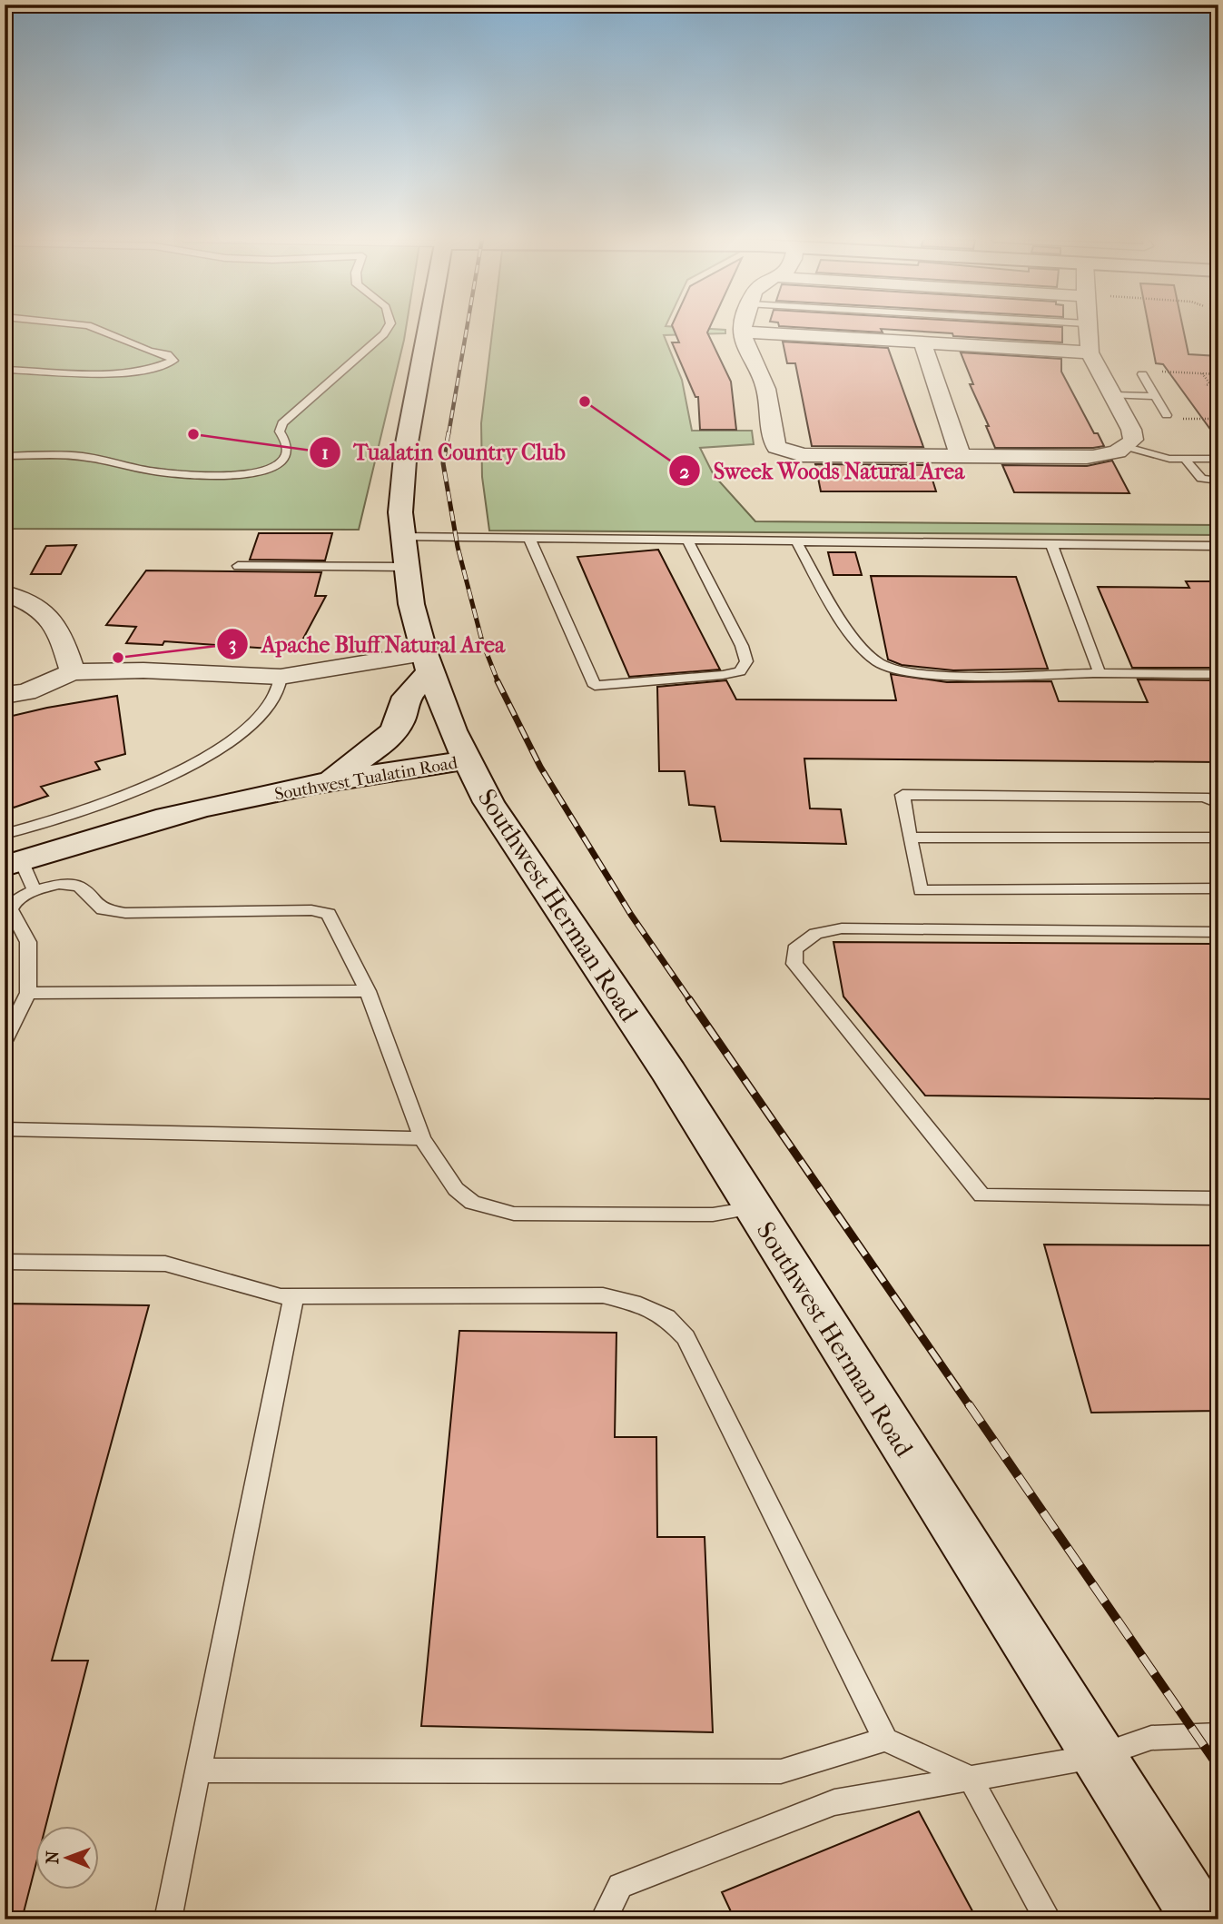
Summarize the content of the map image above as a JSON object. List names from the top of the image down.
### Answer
{
  "streets": {
    "main road": ["Southwest Tualatin Road", "Southwest Herman Road"]
  },
  "crossings": [
    ["Southwest Tualatin Road", "Southwest Herman Road"]
  ],
  "places": ["Sweek Woods Natural Area", "Tualatin Country Club", "Apache Bluff Natural Area"],
  "north": "left"
}
